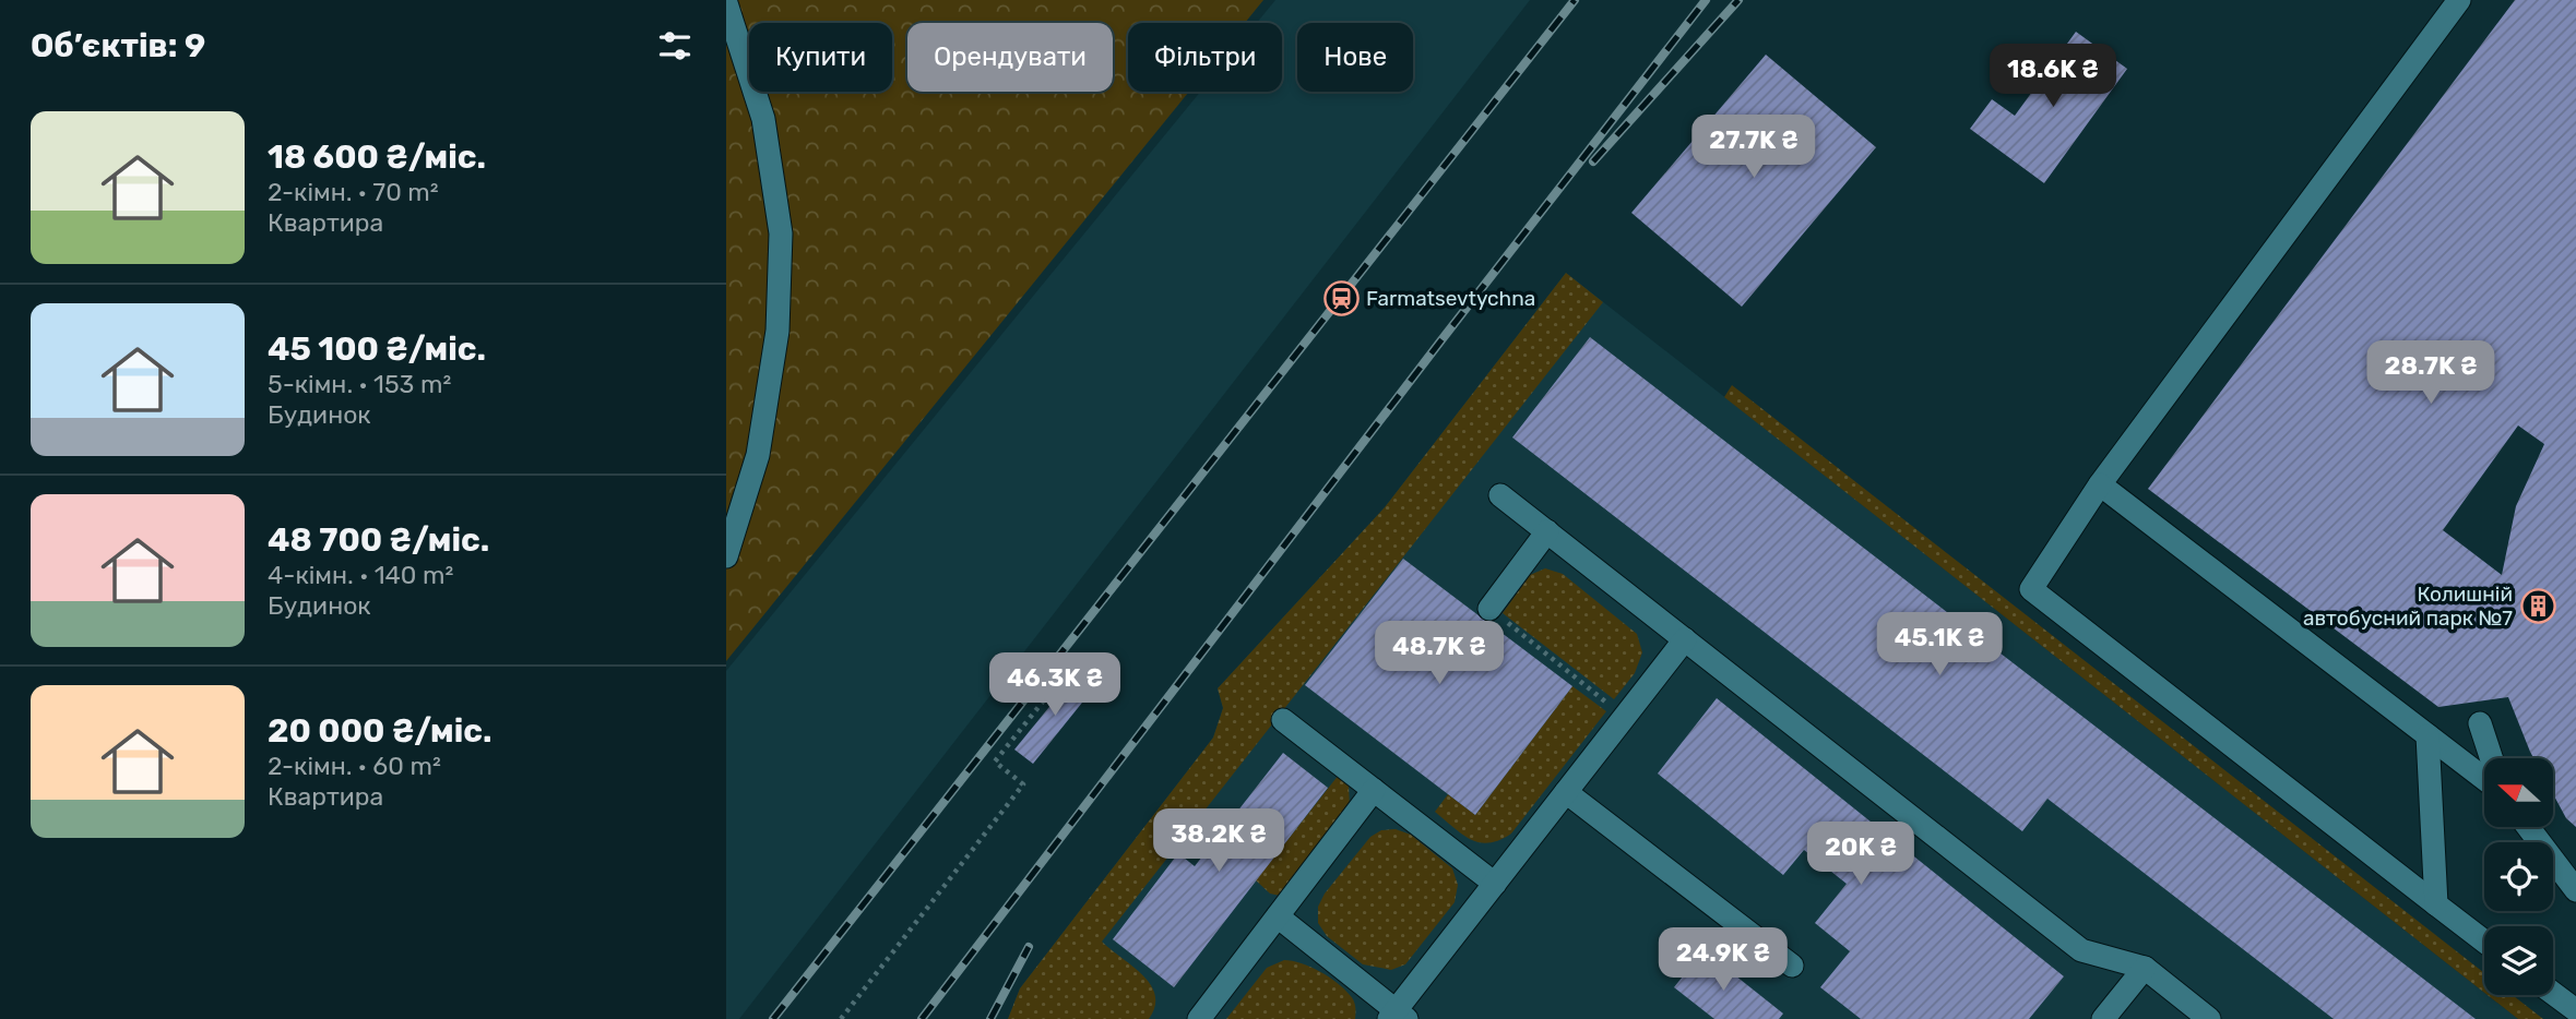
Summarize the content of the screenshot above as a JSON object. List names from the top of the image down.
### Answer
{
  "places": {
    "station": ["Farmatsevtychna"],
    "building": ["Колишній автобусний парк №7"]
  },
  "north": "left",
  "page": {
    "heading": "Об’єктів: 9",
    "chip": [
      "Купити",
      "Орендувати",
      "Фільтри",
      "Нове"
    ],
    "price": [
      "18.6K ₴",
      "27.7K ₴",
      "28.7K ₴",
      "45.1K ₴",
      "48.7K ₴",
      "46.3K ₴",
      "38.2K ₴",
      "20K ₴",
      "24.9K ₴"
    ],
    "list": [
      {
        "name": "18 600 ₴/міс.",
        "note": "2-кімн. · 70 m² · Квартира"
      },
      {
        "name": "45 100 ₴/міс.",
        "note": "5-кімн. · 153 m² · Будинок"
      },
      {
        "name": "48 700 ₴/міс.",
        "note": "4-кімн. · 140 m² · Будинок"
      },
      {
        "name": "20 000 ₴/міс.",
        "note": "2-кімн. · 60 m² · Квартира"
      }
    ]
  }
}
